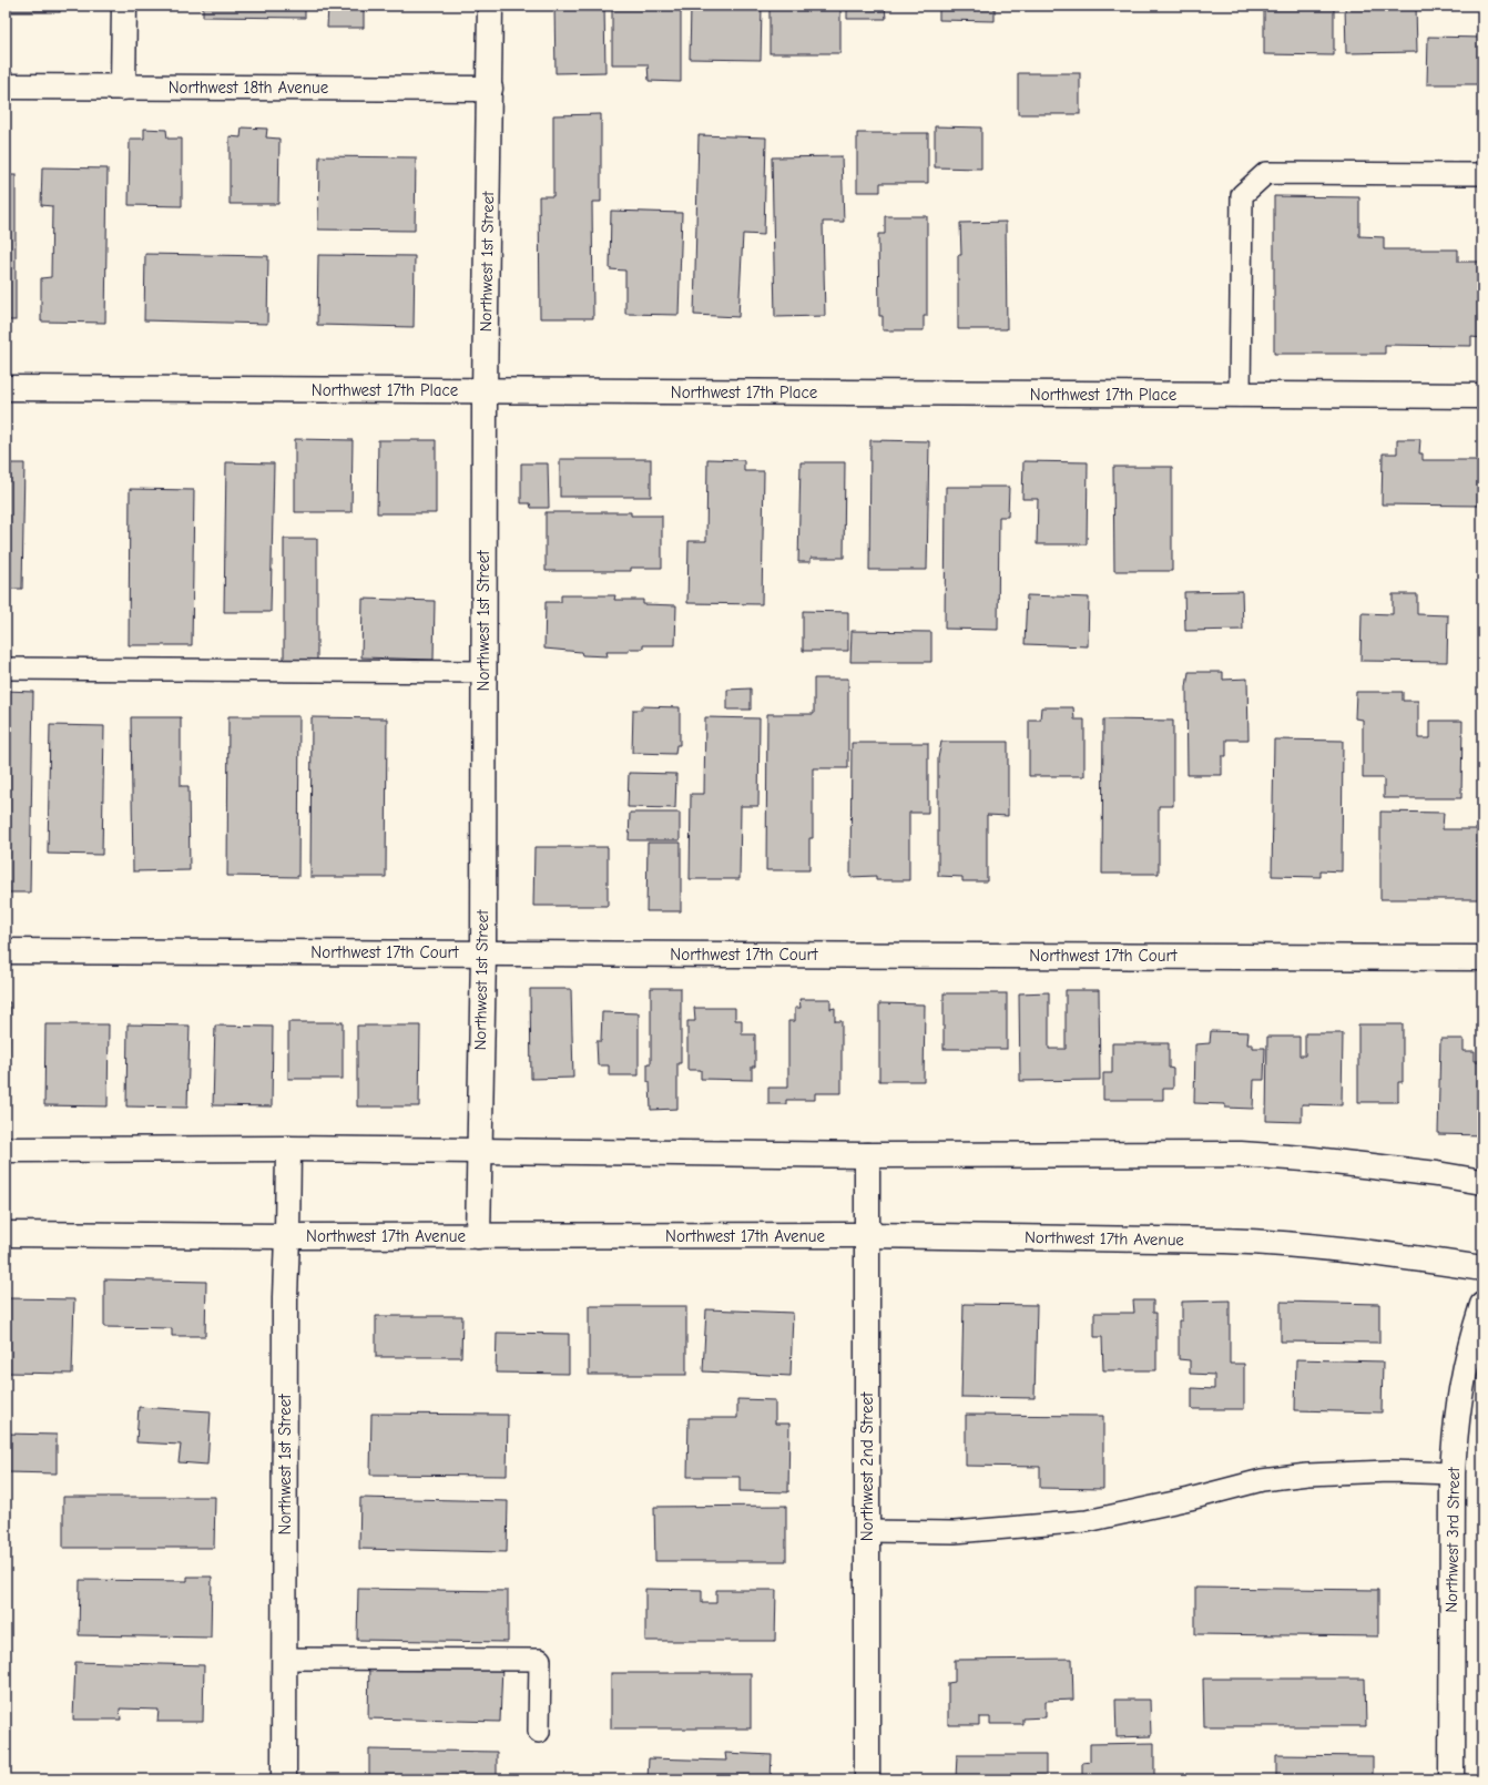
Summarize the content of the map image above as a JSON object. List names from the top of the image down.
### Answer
{
  "streets": {
    "street": [
      "Northwest 18th Avenue",
      "Northwest 1st Street",
      "Northwest 17th Place",
      "Northwest 17th Court",
      "Northwest 17th Avenue",
      "Northwest 2nd Street",
      "Northwest 3rd Street"
    ]
  },
  "crossings": [
    ["Northwest 18th Avenue", "Northwest 1st Street"],
    ["Northwest 1st Street", "Northwest 17th Place"],
    ["Northwest 1st Street", "Northwest 17th Court"],
    ["Northwest 1st Street", "Northwest 17th Avenue"],
    ["Northwest 17th Avenue", "Northwest 2nd Street"]
  ]
}
